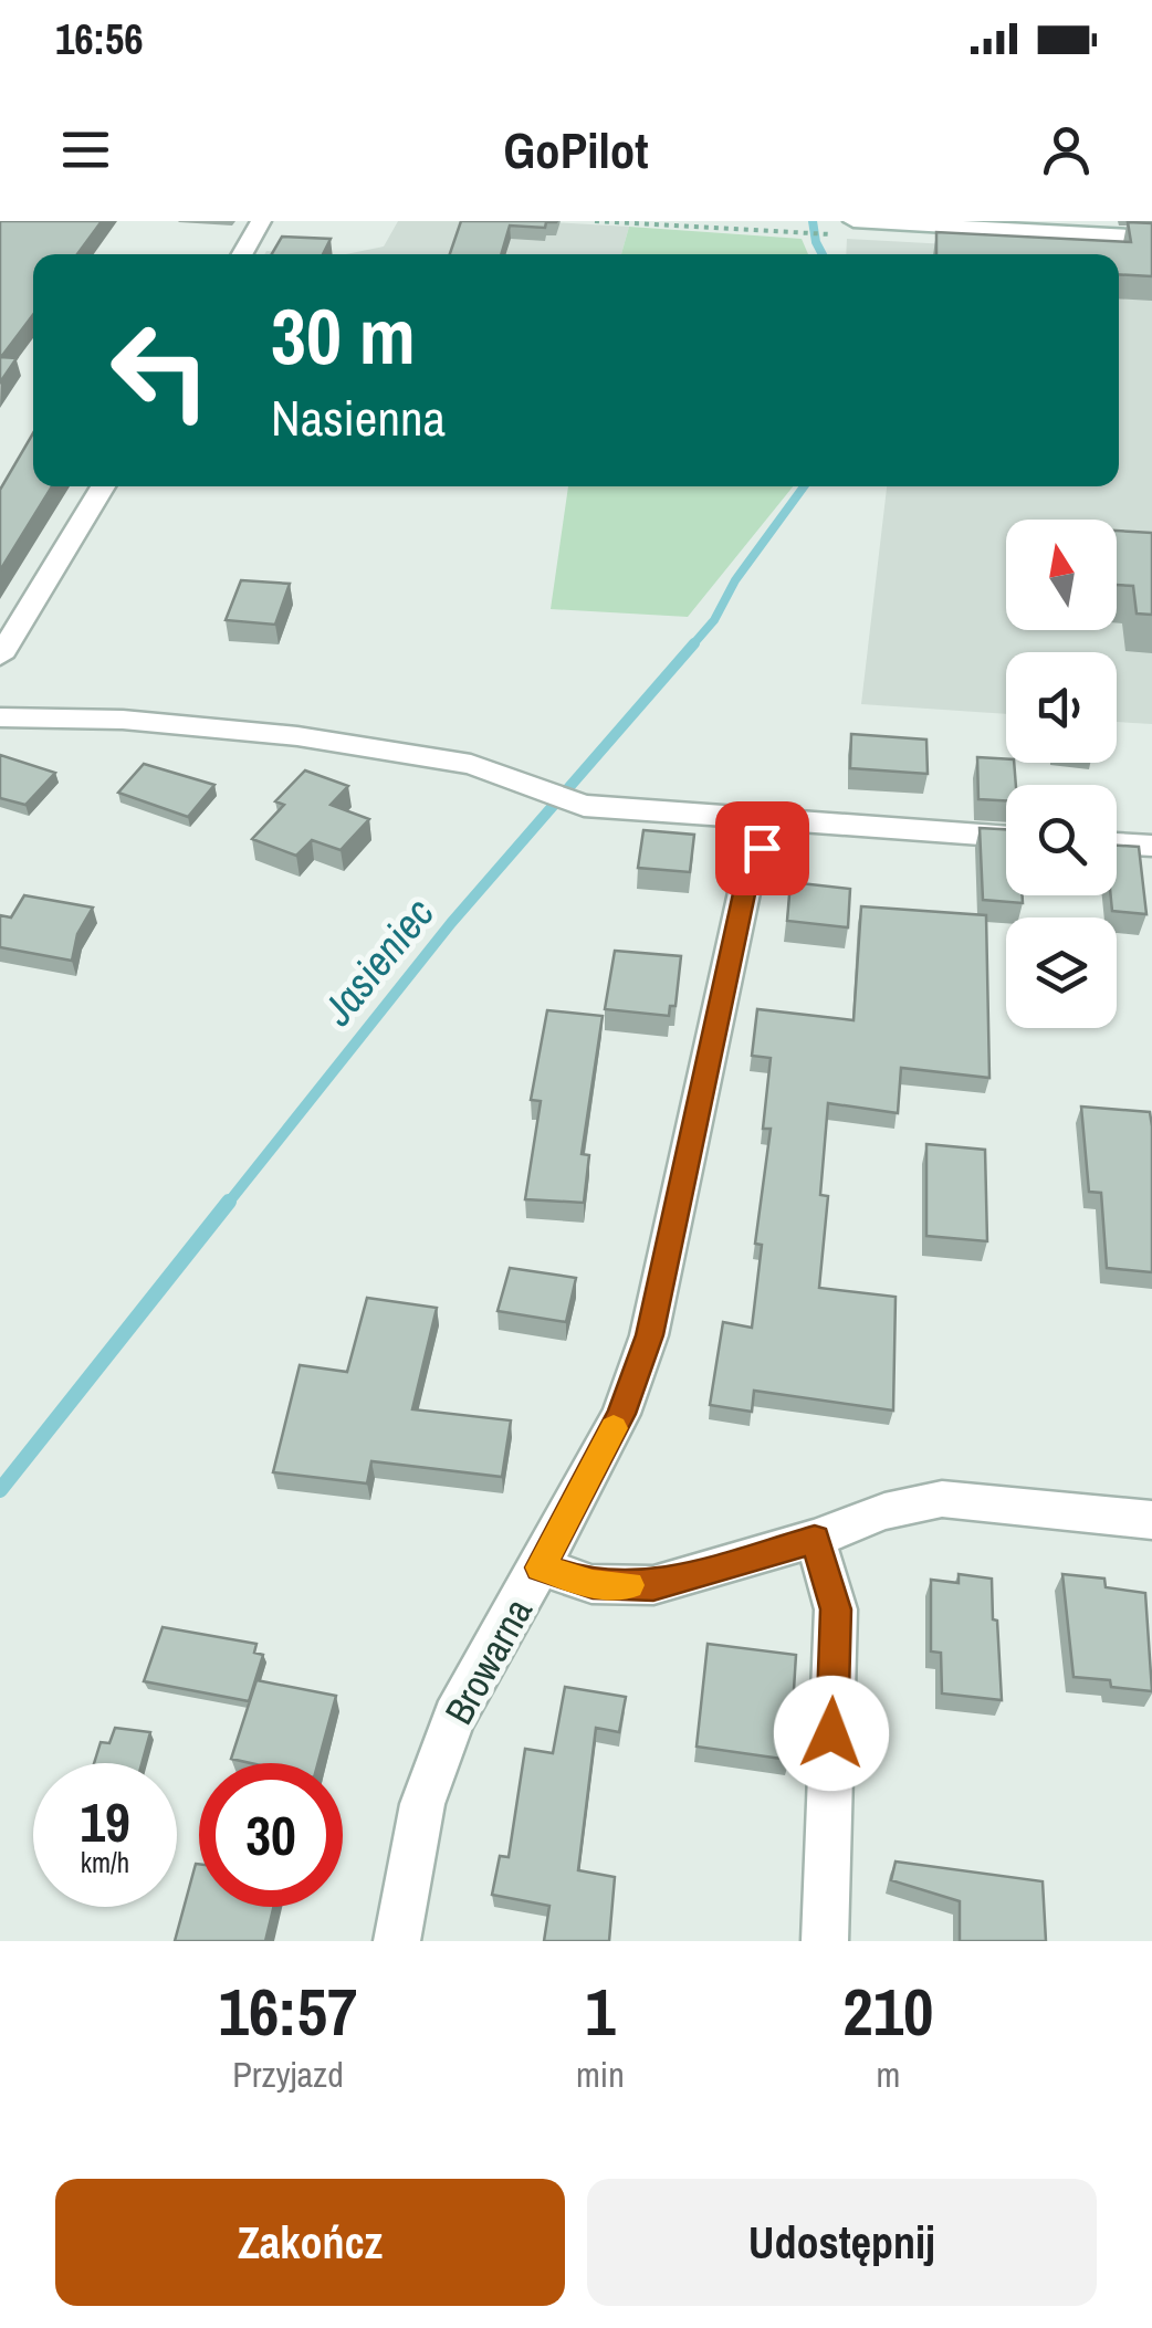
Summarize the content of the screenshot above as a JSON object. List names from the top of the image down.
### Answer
{
  "streets": {
    "street": ["Browarna"]
  },
  "water": ["Jasieniec"],
  "north": "top",
  "page": {
    "status": "16:56",
    "header": "GoPilot",
    "turn": ["30 m", "Nasienna"],
    "speed": "19 km/h",
    "limit": "30",
    "eta": [
      "16:57",
      "Przyjazd",
      "1",
      "min",
      "210",
      "m"
    ],
    "buttons": ["Zakończ", "Udostępnij"]
  }
}
